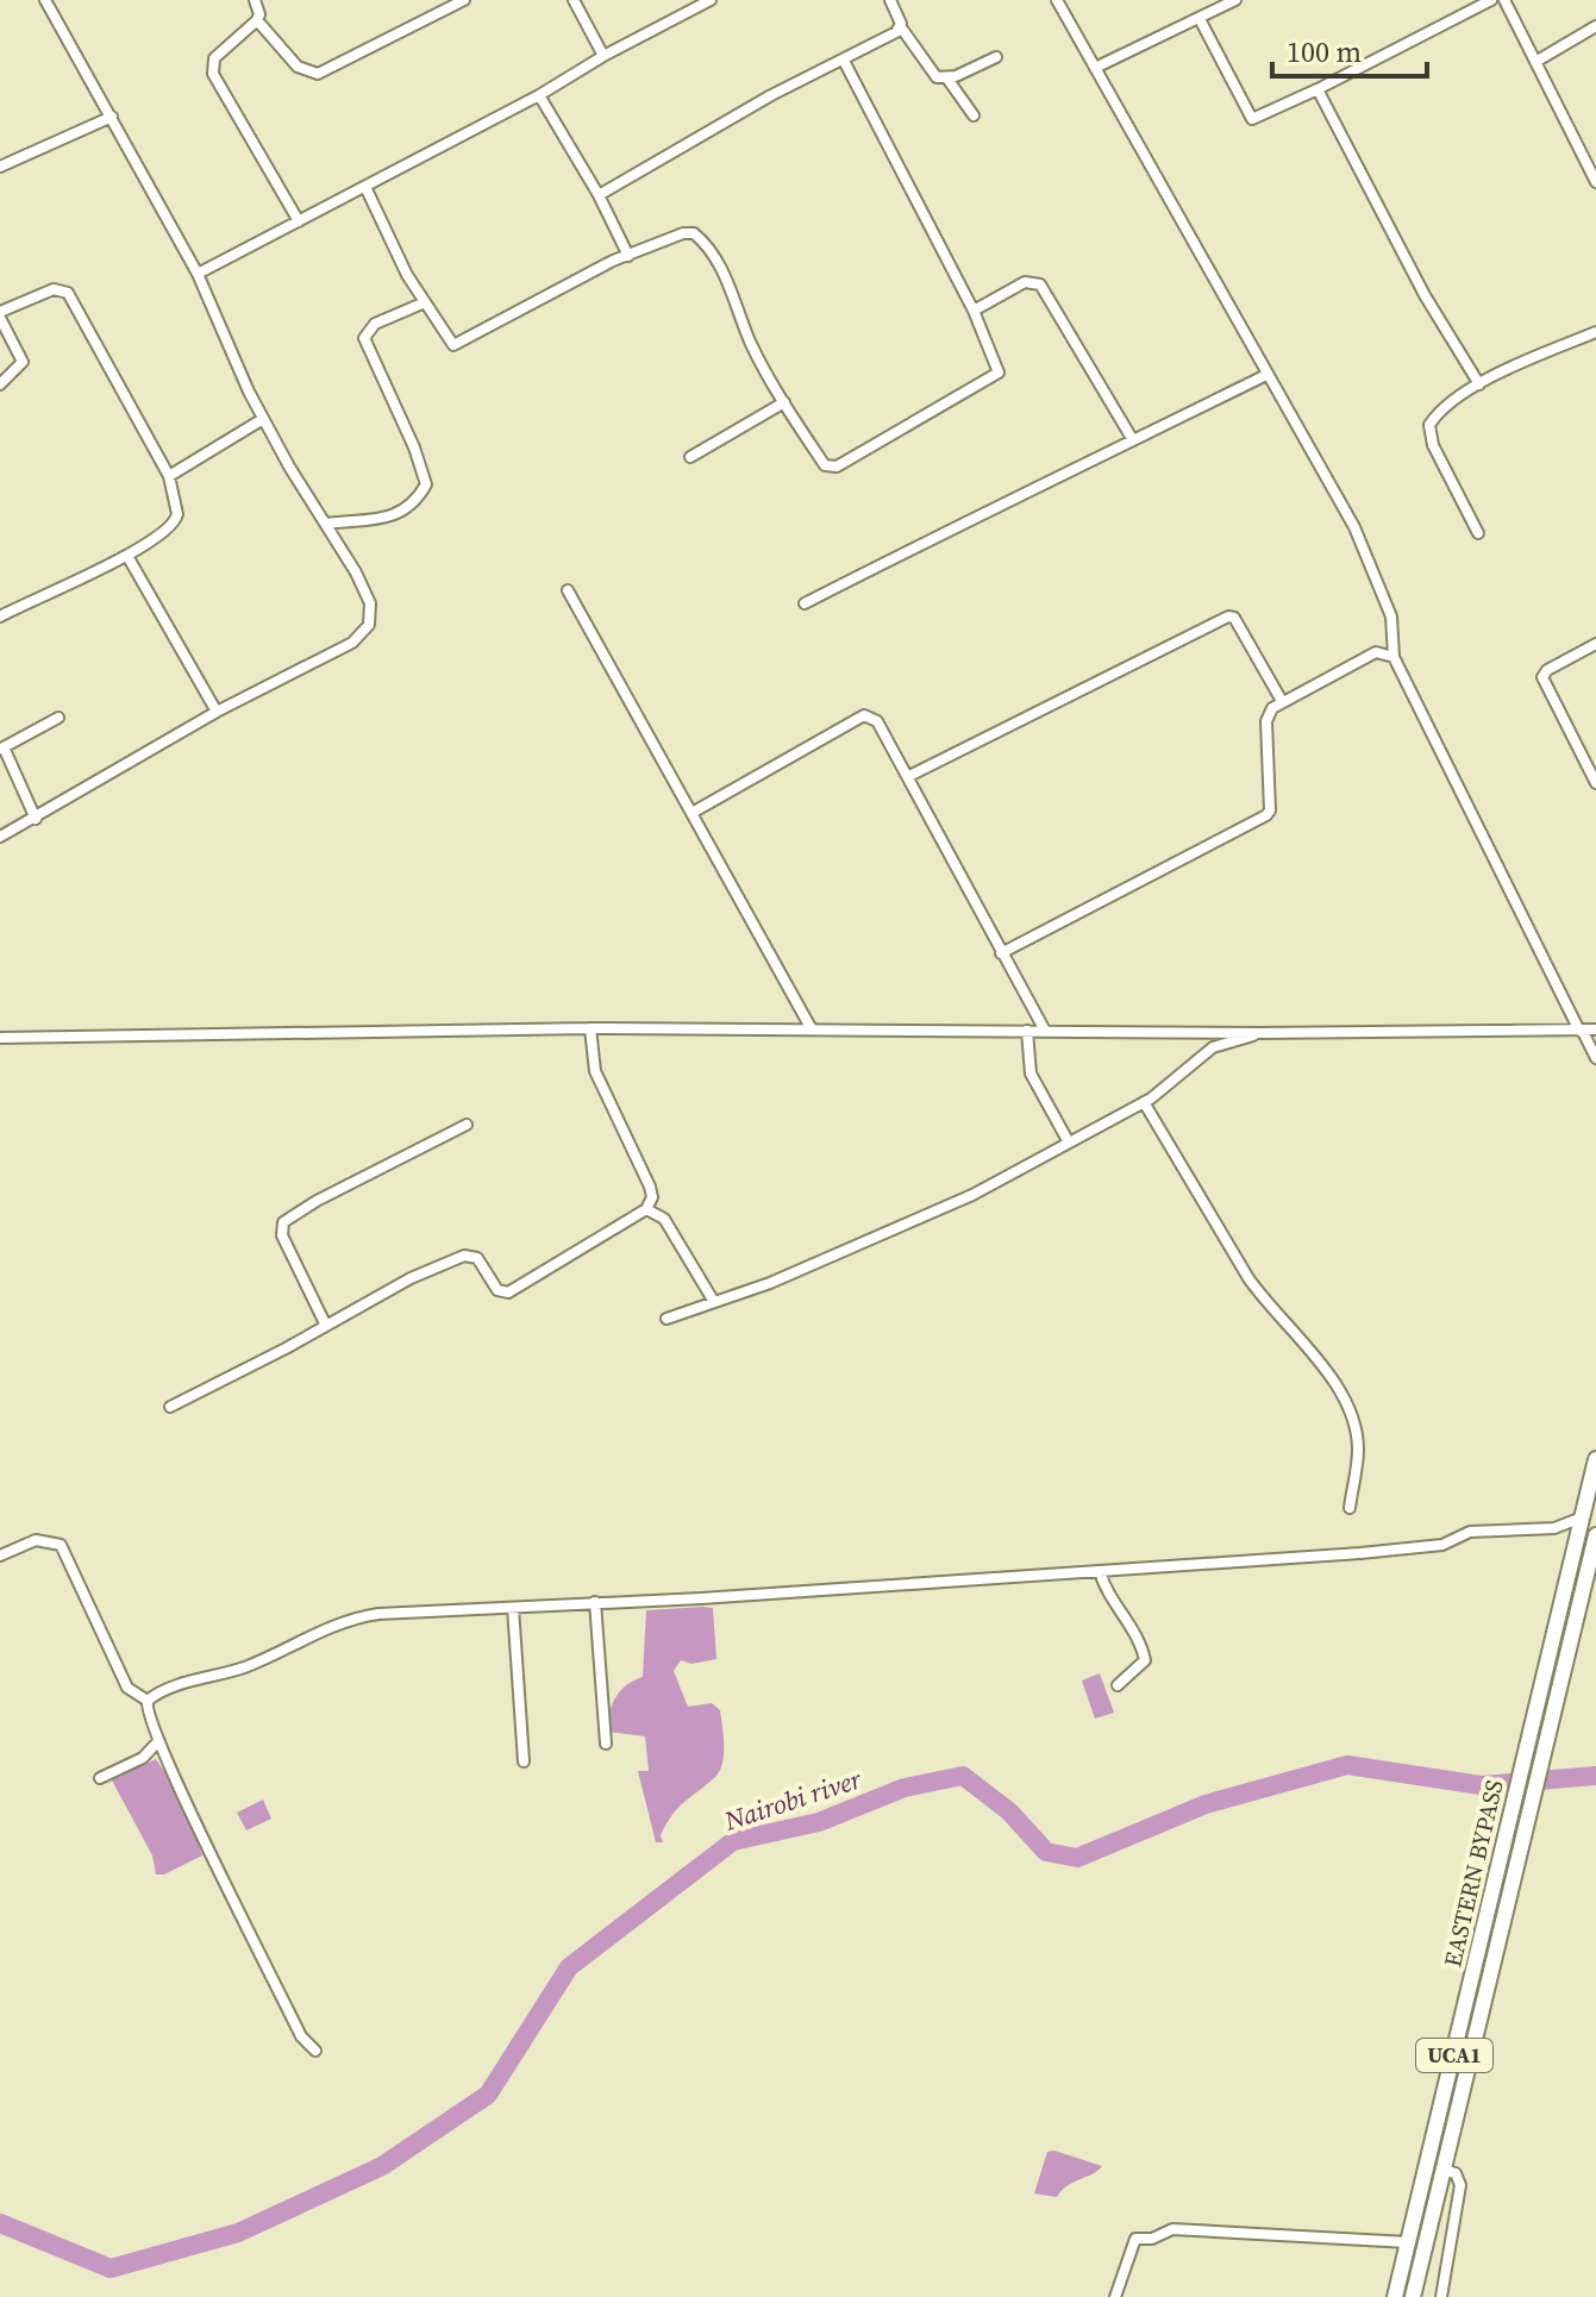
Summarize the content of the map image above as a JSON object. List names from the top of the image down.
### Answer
{
  "streets": {
    "main road": ["EASTERN BYPASS", "UCA1"]
  },
  "water": ["Nairobi river"],
  "scale_bar": "100 m"
}
